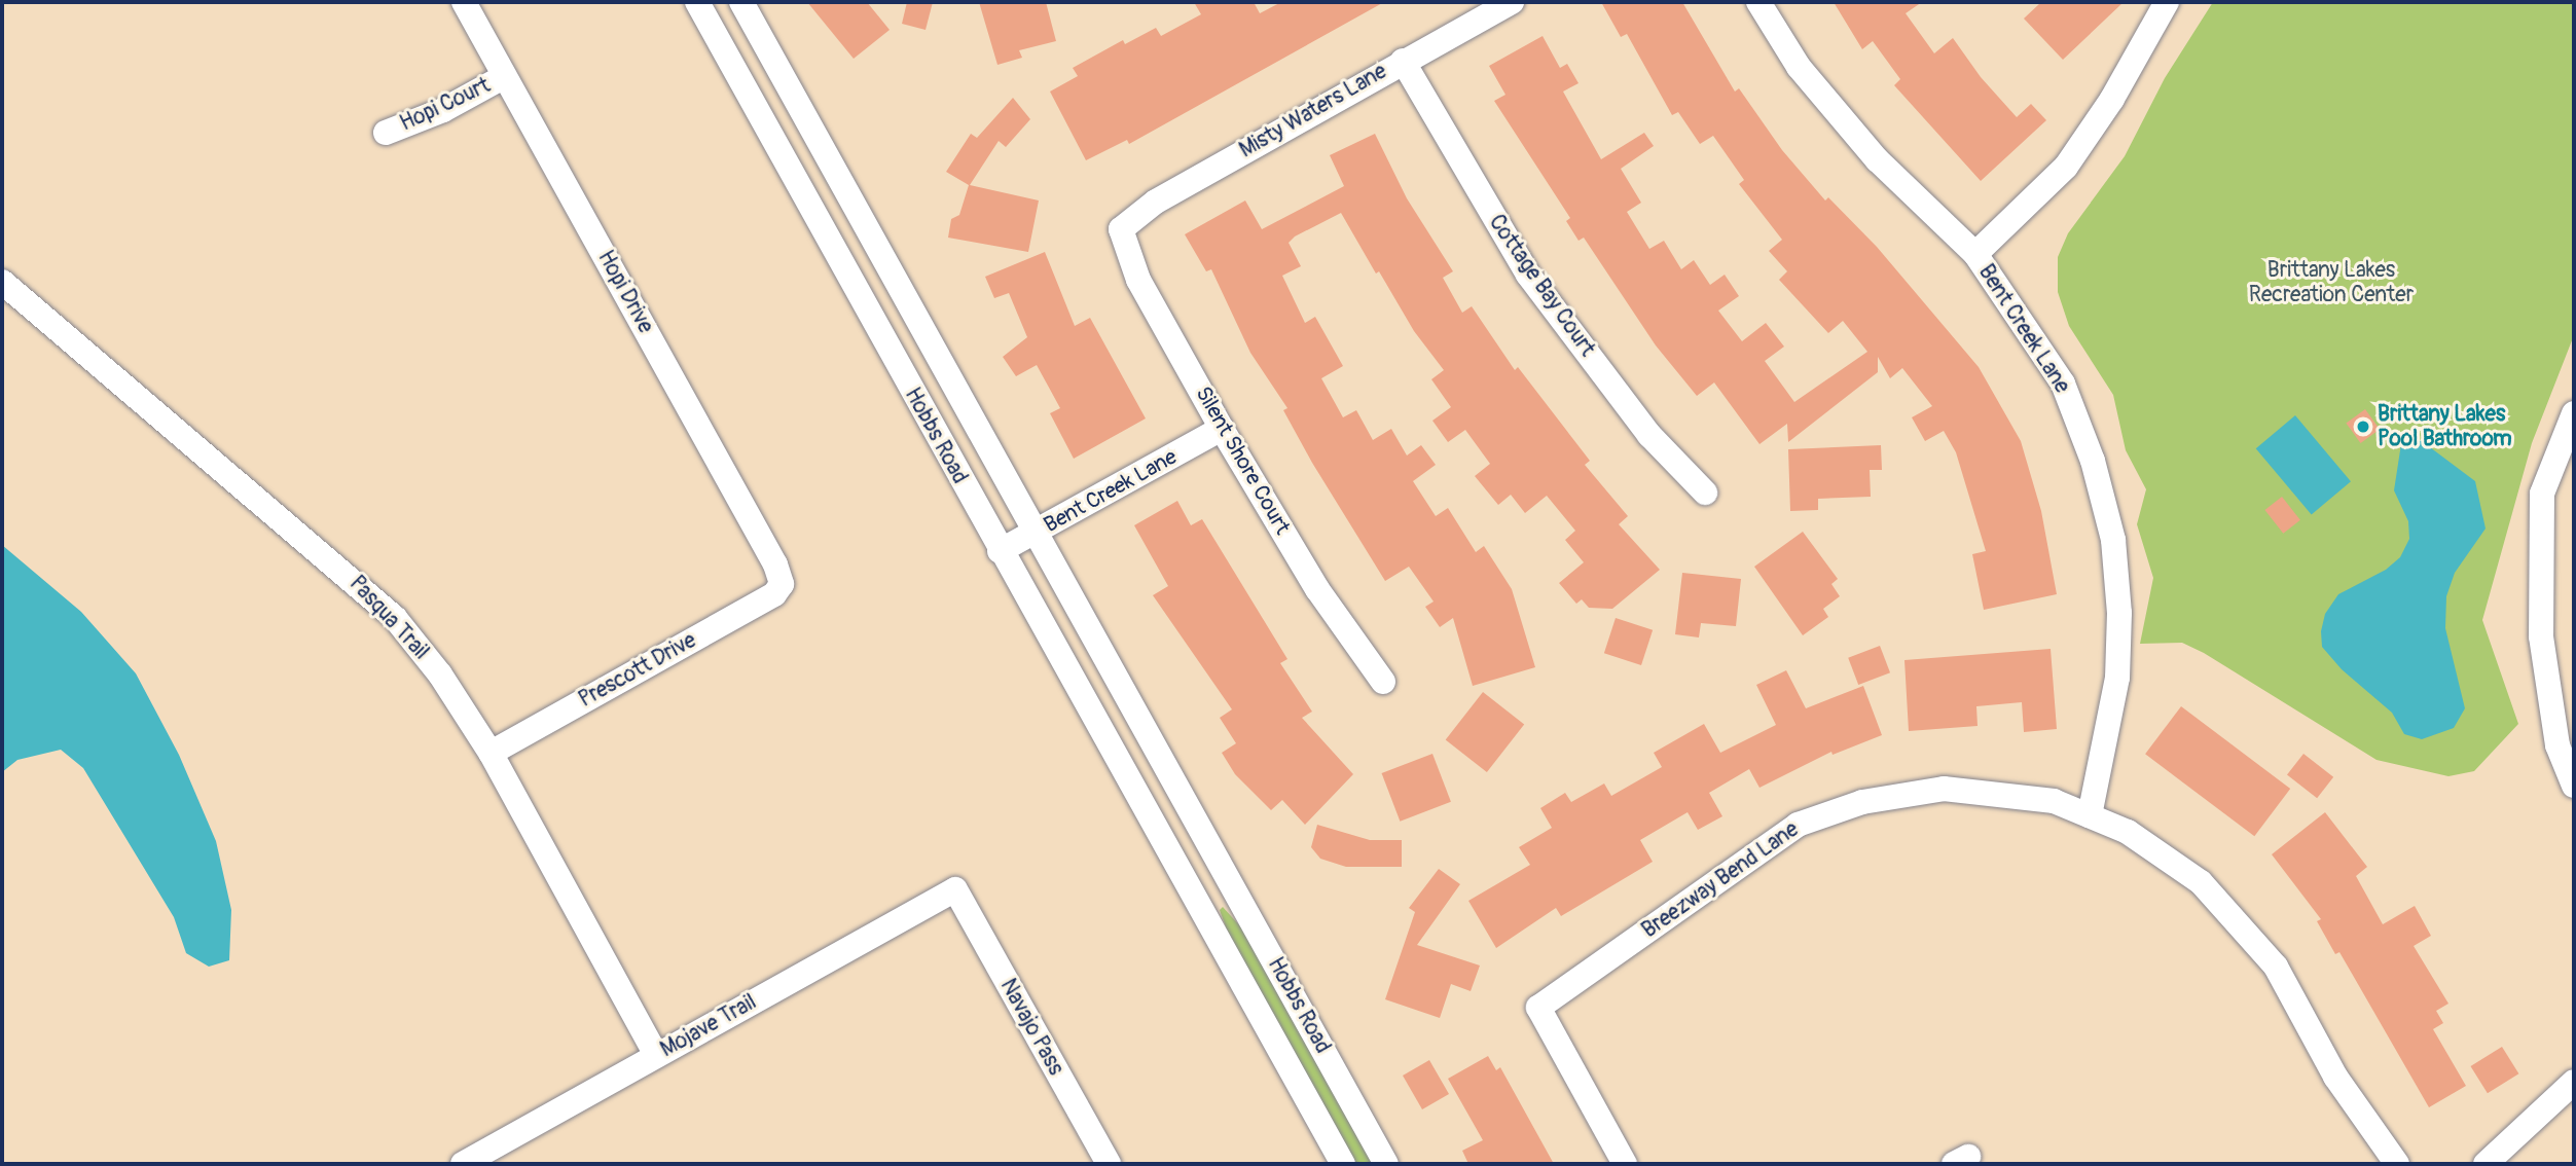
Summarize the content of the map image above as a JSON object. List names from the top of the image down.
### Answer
{
  "streets": {
    "street": [
      "Hopi Court",
      "Misty Waters Lane",
      "Cottage Bay Court",
      "Hopi Drive",
      "Bent Creek Lane",
      "Hobbs Road",
      "Silent Shore Court",
      "Pasqua Trail",
      "Prescott Drive",
      "Breezway Bend Lane",
      "Mojave Trail",
      "Navajo Pass"
    ]
  },
  "crossings": [
    ["Hopi Court", "Hopi Drive"],
    ["Misty Waters Lane", "Cottage Bay Court"],
    ["Misty Waters Lane", "Silent Shore Court"],
    ["Hopi Drive", "Prescott Drive"],
    ["Bent Creek Lane", "Hobbs Road"],
    ["Bent Creek Lane", "Silent Shore Court"],
    ["Bent Creek Lane", "Breezway Bend Lane"],
    ["Pasqua Trail", "Prescott Drive"],
    ["Pasqua Trail", "Mojave Trail"],
    ["Mojave Trail", "Navajo Pass"]
  ],
  "parks": ["Brittany Lakes Recreation Center"],
  "places": ["Brittany Lakes Pool Bathroom"]
}
